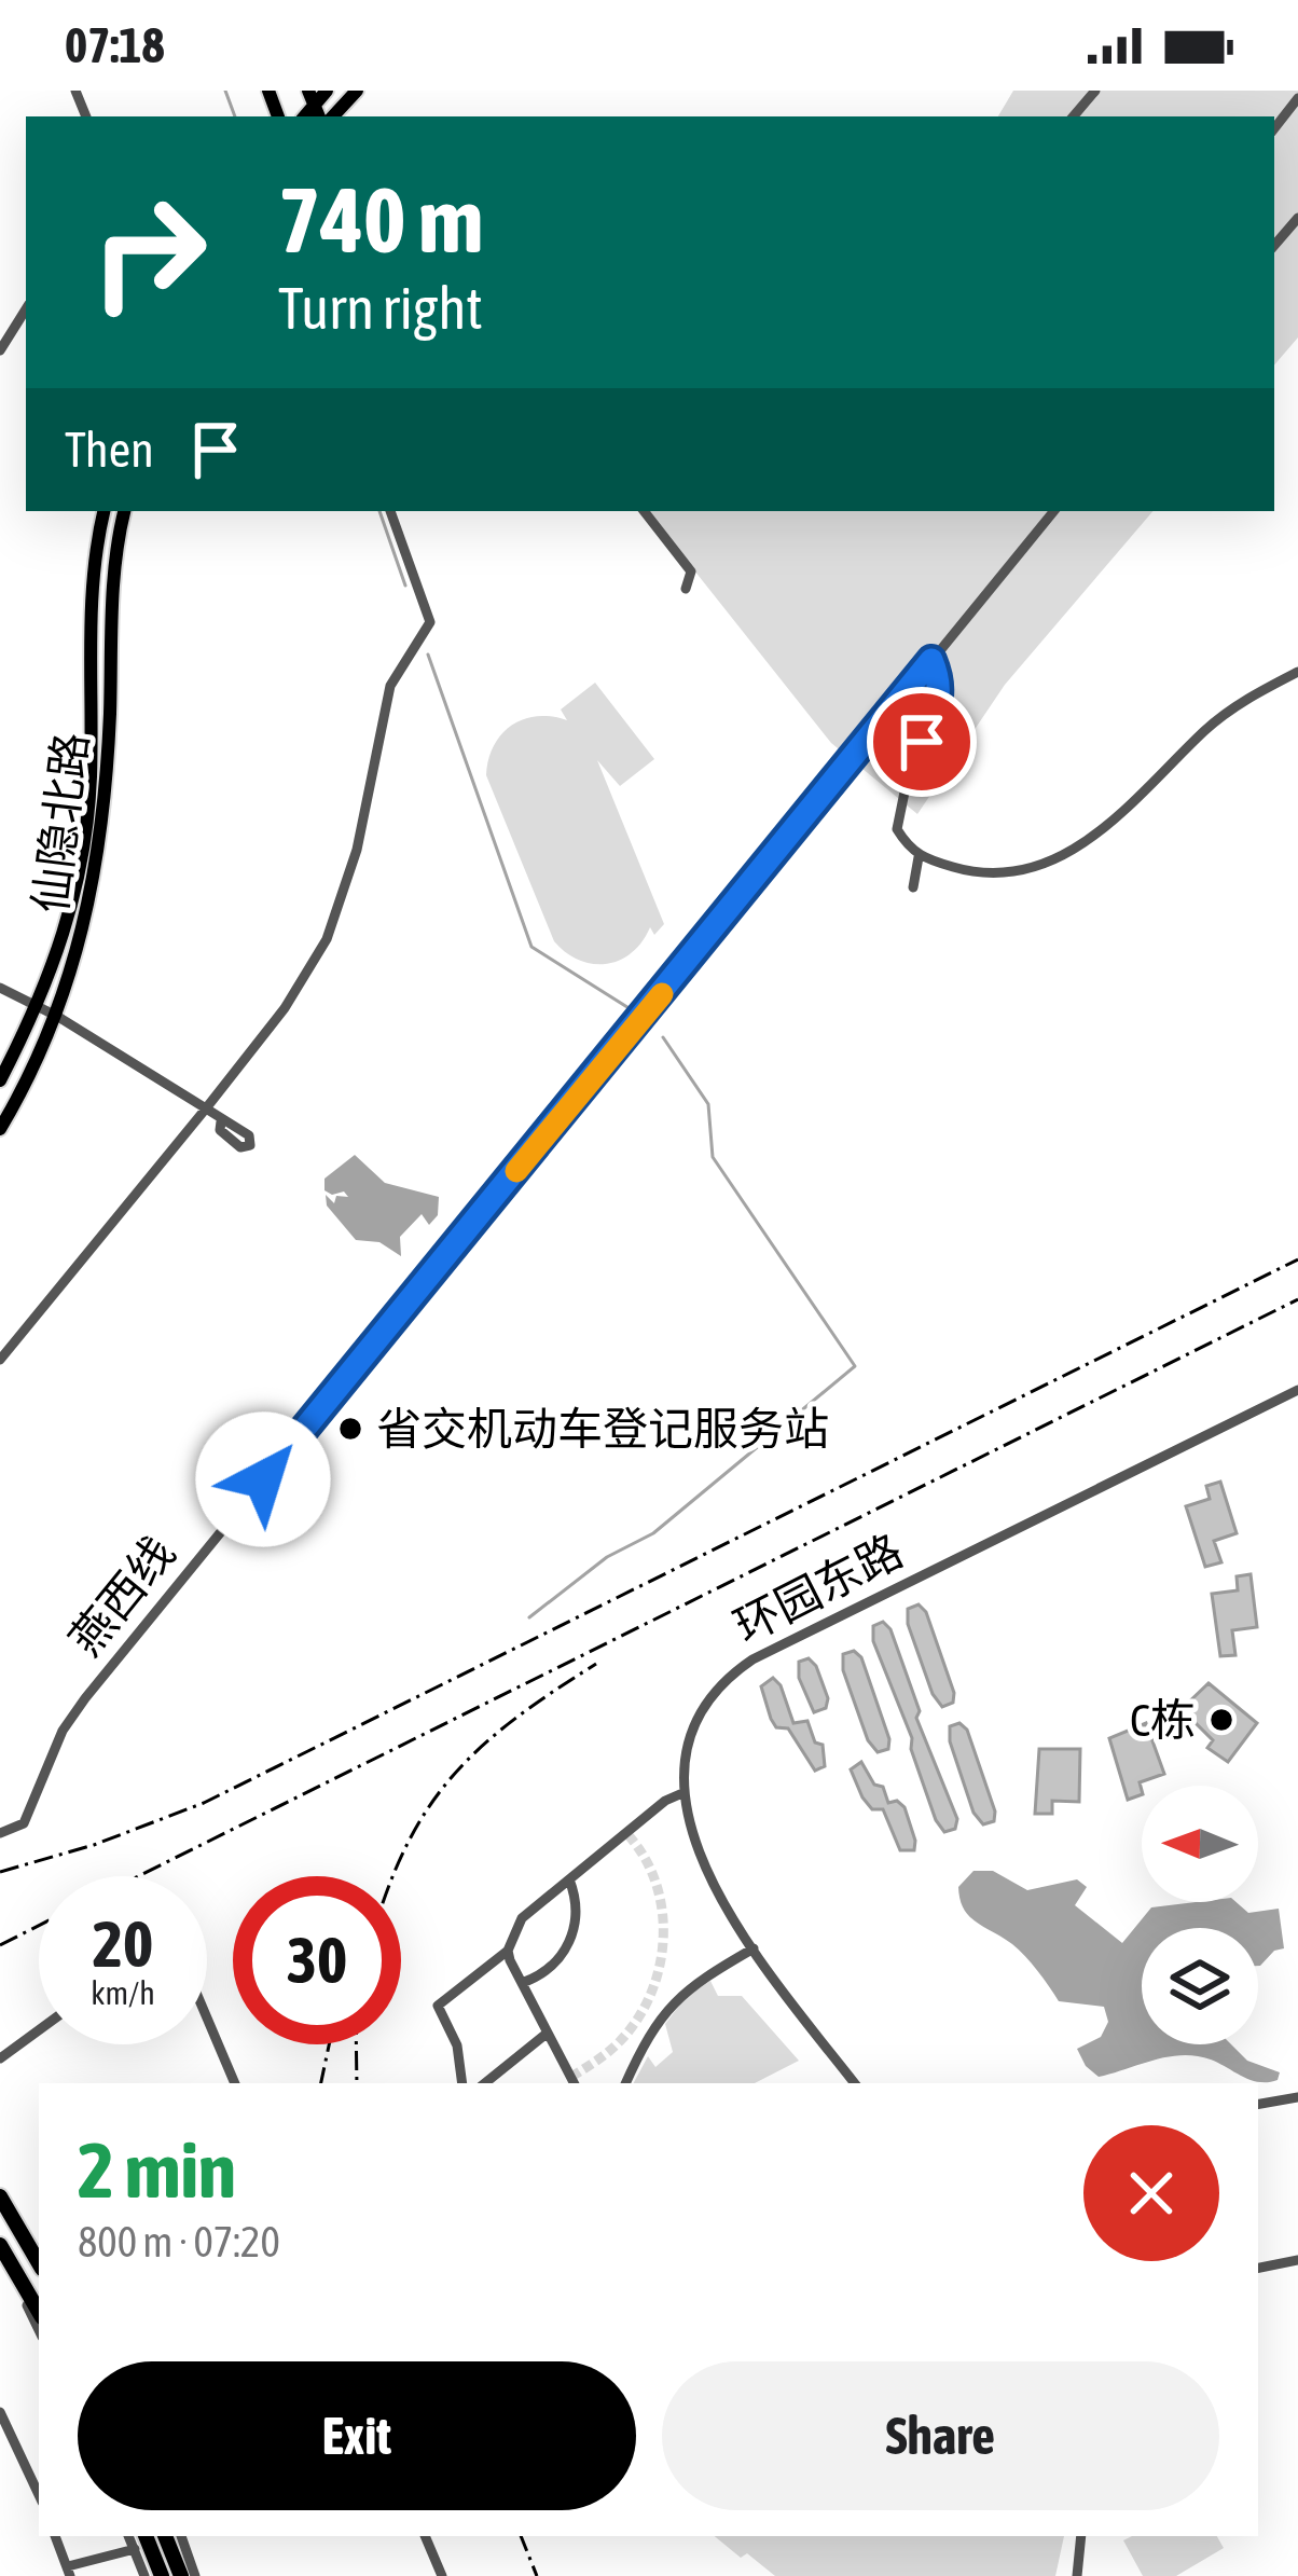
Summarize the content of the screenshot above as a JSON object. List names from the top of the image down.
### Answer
{
  "streets": {
    "main road": ["仙隐北路"],
    "street": ["环园东路", "燕西线"]
  },
  "places": ["省交机动车登记服务站", "C栋"],
  "north": "left",
  "page": {
    "status": "07:18",
    "turn": ["740 m", "Turn right"],
    "then": "Then",
    "speed": "20 km/h",
    "limit": "30",
    "heading": ["2 min", "800 m · 07:20"],
    "buttons": ["Exit", "Share"]
  }
}
